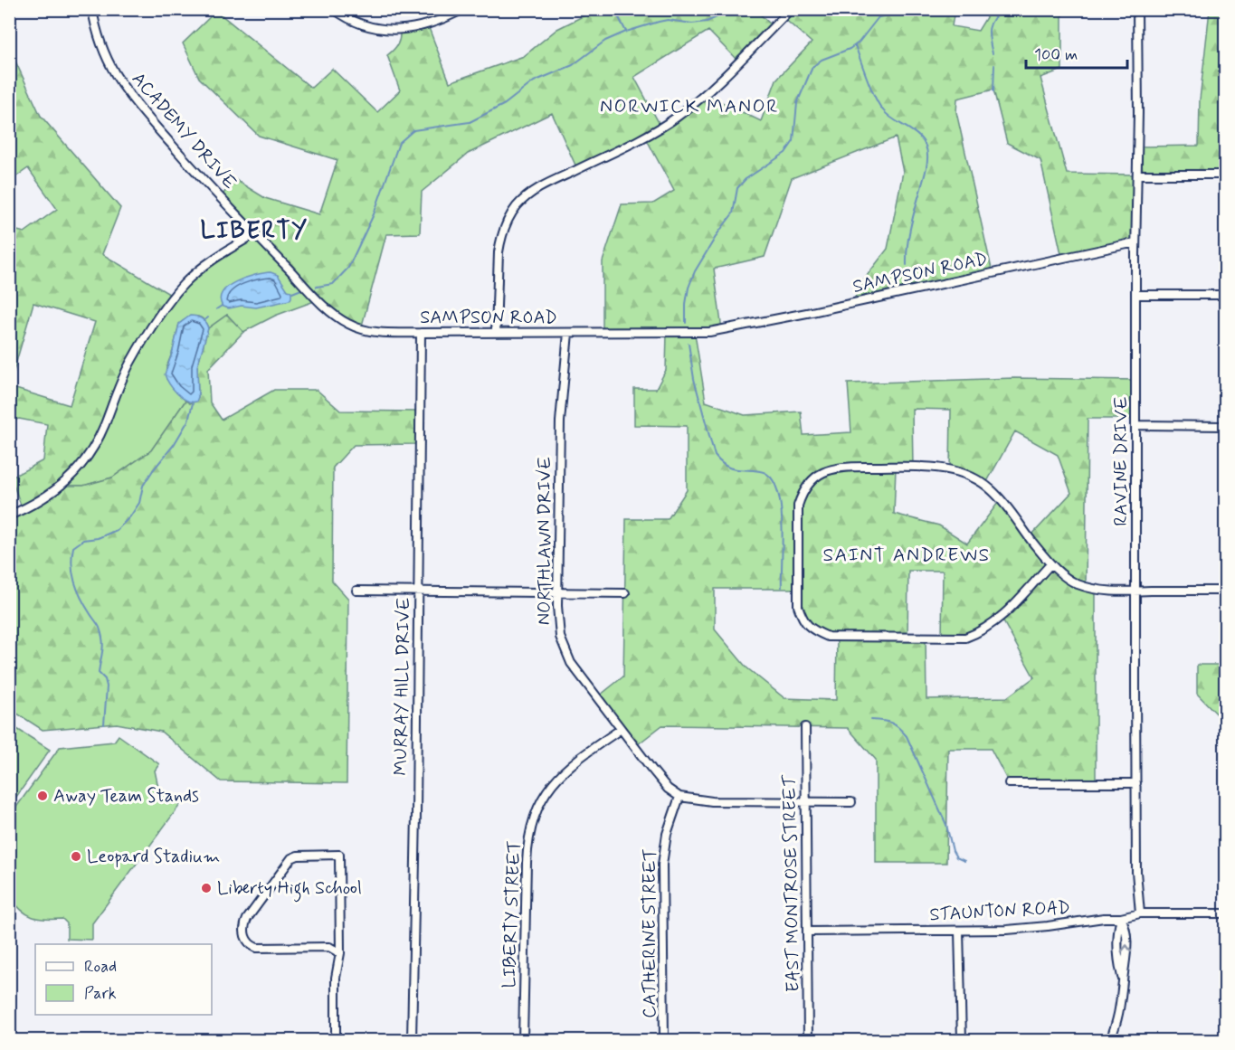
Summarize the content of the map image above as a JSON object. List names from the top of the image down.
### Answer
{
  "streets": {
    "street": [
      "ACADEMY DRIVE",
      "SAMPSON ROAD",
      "RAVINE DRIVE",
      "NORTHLAWN DRIVE",
      "MURRAY HILL DRIVE",
      "EAST MONTROSE STREET",
      "STAUNTON ROAD",
      "LIBERTY STREET",
      "CATHERINE STREET"
    ]
  },
  "crossings": [
    ["ACADEMY DRIVE", "SAMPSON ROAD"],
    ["SAMPSON ROAD", "RAVINE DRIVE"],
    ["SAMPSON ROAD", "NORTHLAWN DRIVE"],
    ["SAMPSON ROAD", "MURRAY HILL DRIVE"],
    ["RAVINE DRIVE", "STAUNTON ROAD"],
    ["NORTHLAWN DRIVE", "LIBERTY STREET"],
    ["NORTHLAWN DRIVE", "CATHERINE STREET"],
    ["EAST MONTROSE STREET", "STAUNTON ROAD"]
  ],
  "districts": ["NORWICK MANOR", "LIBERTY", "SAINT ANDREWS"],
  "places": ["Away Team Stands", "Leopard Stadium", "Liberty High School"],
  "legend": ["Road", "Park"],
  "scale_bar": "100 m"
}
